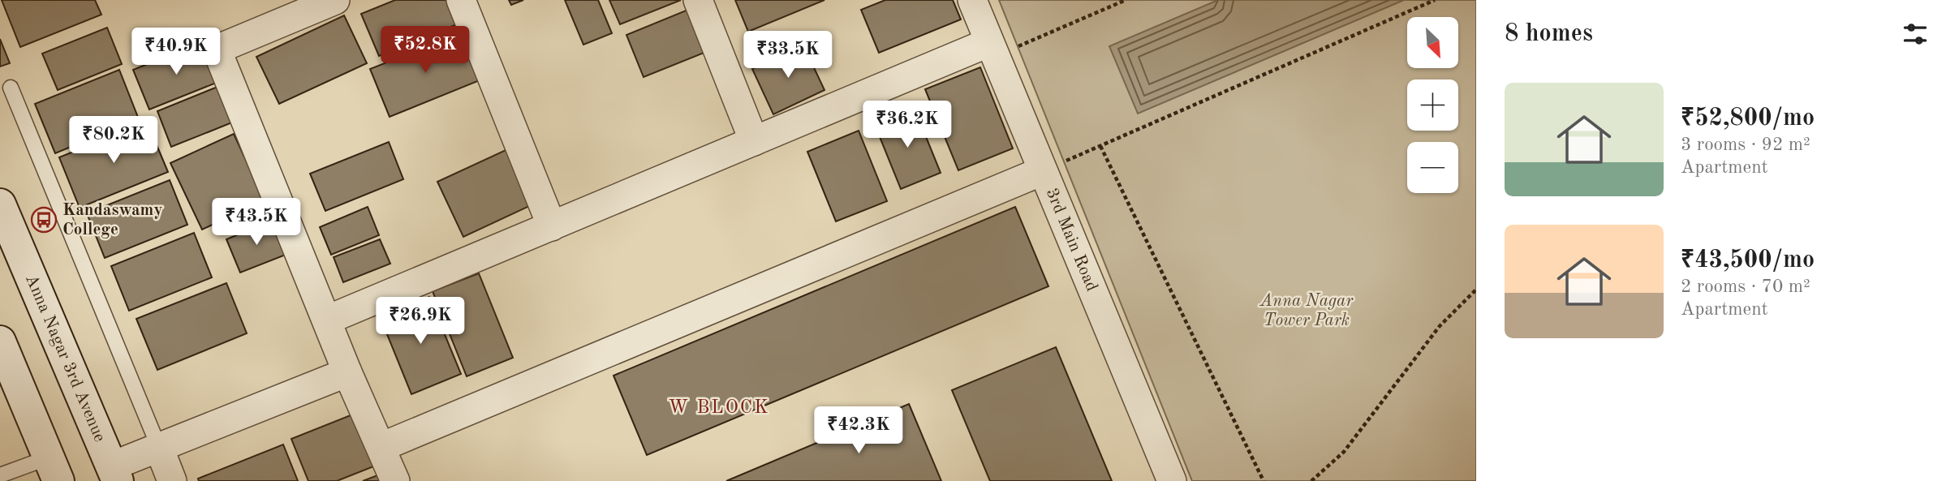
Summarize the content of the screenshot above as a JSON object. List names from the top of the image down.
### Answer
{
  "streets": {
    "main road": ["Anna Nagar 3rd Avenue"],
    "street": ["3rd Main Road"]
  },
  "districts": ["W BLOCK"],
  "parks": ["Anna Nagar Tower Park"],
  "places": {
    "bus stop": ["Kandaswamy College"]
  },
  "north": "bottom right",
  "page": {
    "heading": "8 homes",
    "map_buttons": ["+", "−"],
    "price": [
      "₹52.8K",
      "₹40.9K",
      "₹33.5K",
      "₹36.2K",
      "₹80.2K",
      "₹43.5K",
      "₹26.9K",
      "₹42.3K"
    ],
    "list": [
      {
        "name": "₹52,800/mo",
        "note": "3 rooms · 92 m² · Apartment"
      },
      {
        "name": "₹43,500/mo",
        "note": "2 rooms · 70 m² · Apartment"
      }
    ]
  }
}
